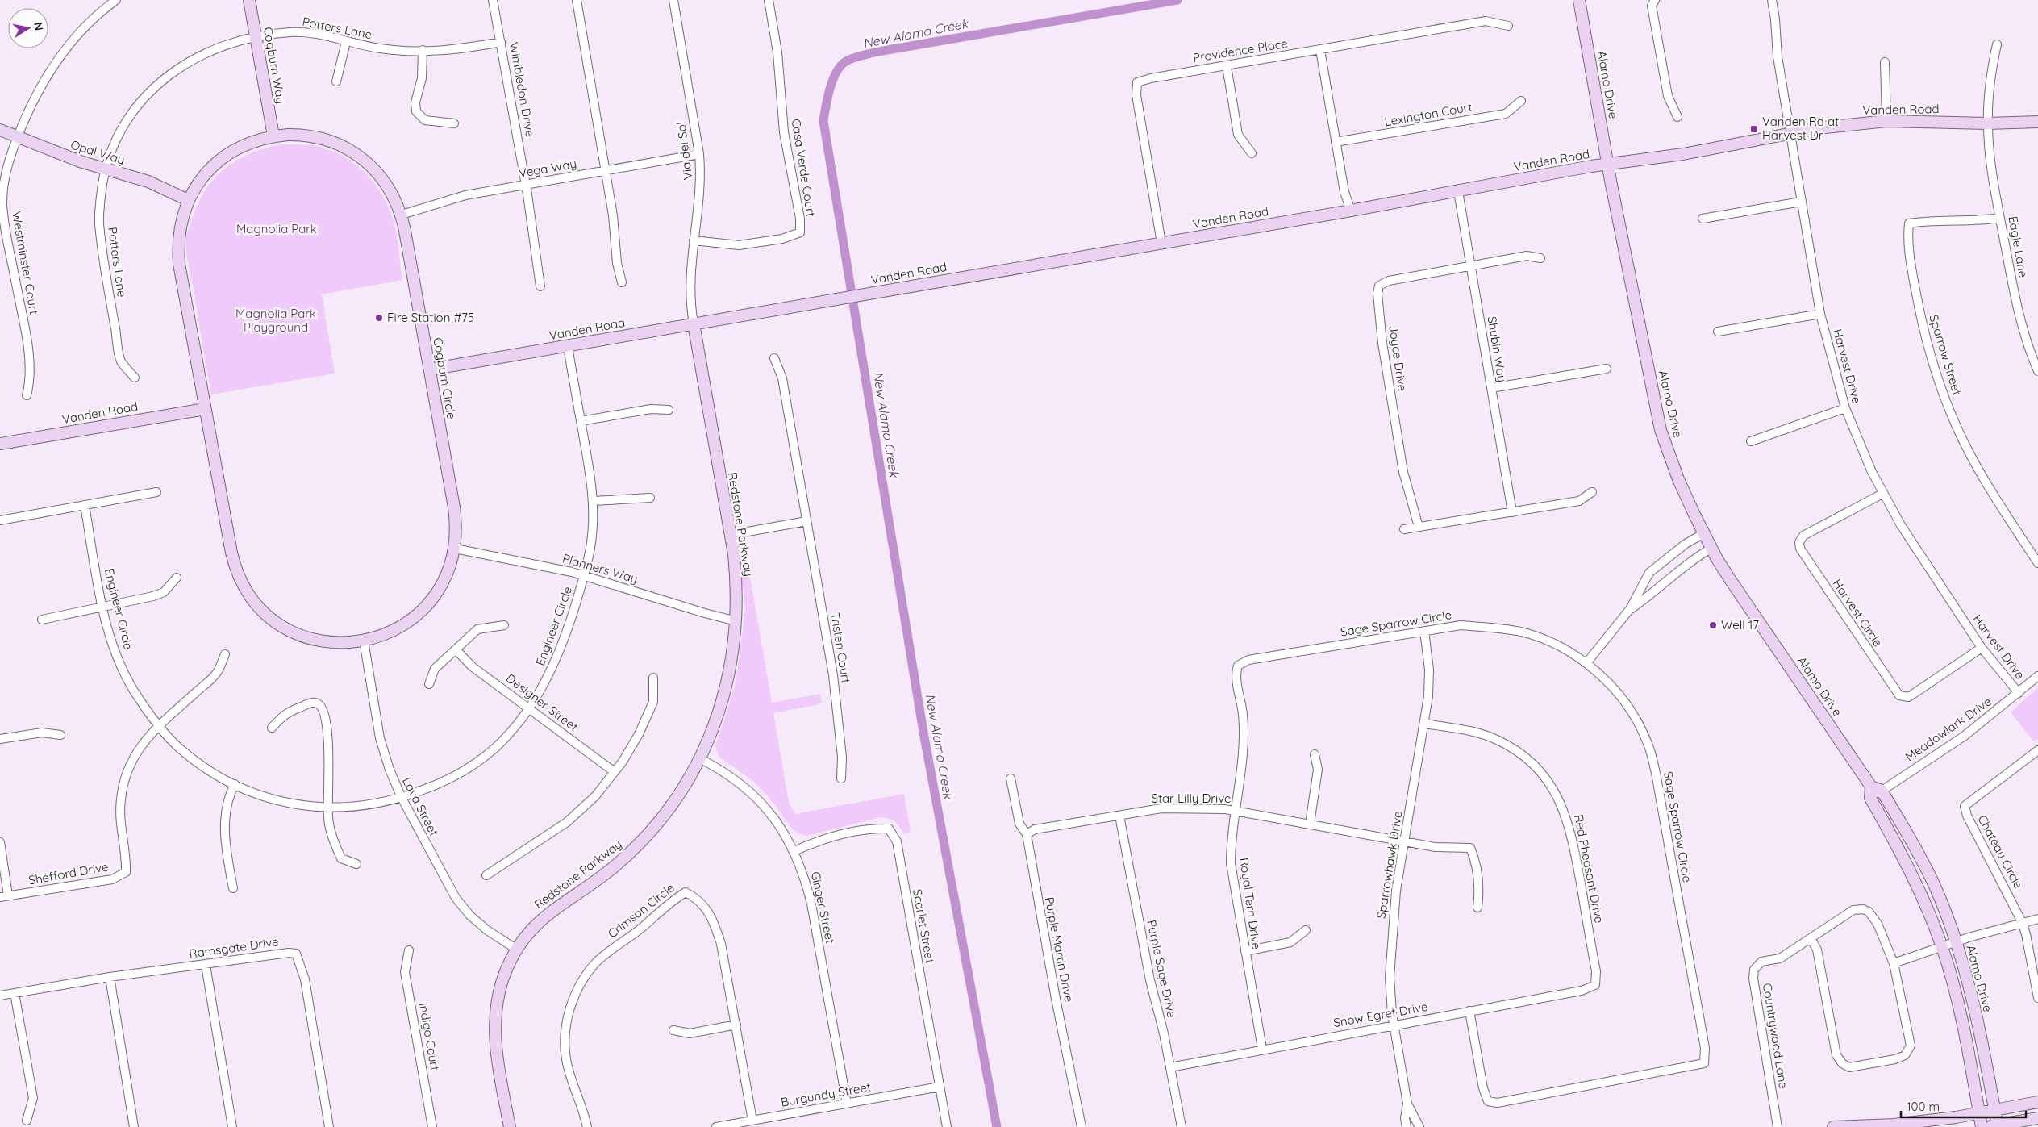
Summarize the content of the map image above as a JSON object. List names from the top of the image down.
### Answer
{
  "streets": {
    "street": [
      "Potters Lane",
      "Providence Place",
      "Cogburn Way",
      "Alamo Drive",
      "Wimbledon Drive",
      "Vanden Road",
      "Lexington Court",
      "Via del Sol",
      "Opal Way",
      "Casa Verde Court",
      "Vega Way",
      "Eagle Lane",
      "Westminster Court",
      "Shubin Way",
      "Sparrow Street",
      "Joyce Drive",
      "Harvest Drive",
      "Cogburn Circle",
      "Redstone Parkway",
      "Planners Way",
      "Engineer Circle",
      "Harvest Circle",
      "Sage Sparrow Circle",
      "Tristen Court",
      "Designer Street",
      "Meadowlark Drive",
      "Star Lilly Drive",
      "Lava Street",
      "Chateau Circle",
      "Sparrowhawk Drive",
      "Red Pheasant Drive",
      "Shefford Drive",
      "Royal Tern Drive",
      "Ginger Street",
      "Crimson Circle",
      "Scarlet Street",
      "Ramsgate Drive",
      "Purple Martin Drive",
      "Purple Sage Drive",
      "Snow Egret Drive",
      "Countrywood Lane",
      "Indigo Court",
      "Burgundy Street"
    ]
  },
  "crossings": [
    ["Potters Lane", "Cogburn Way"],
    ["Potters Lane", "Wimbledon Drive"],
    ["Potters Lane", "Opal Way"],
    ["Providence Place", "Vanden Road"],
    ["Cogburn Way", "Cogburn Circle"],
    ["Alamo Drive", "Vanden Road"],
    ["Alamo Drive", "Meadowlark Drive"],
    ["Wimbledon Drive", "Vega Way"],
    ["Vanden Road", "Via del Sol"],
    ["Vanden Road", "Eagle Lane"],
    ["Vanden Road", "Shubin Way"],
    ["Vanden Road", "Harvest Drive"],
    ["Vanden Road", "Cogburn Circle"],
    ["Vanden Road", "Redstone Parkway"],
    ["Vanden Road", "Engineer Circle"],
    ["Via del Sol", "Casa Verde Court"],
    ["Via del Sol", "Vega Way"],
    ["Via del Sol", "Redstone Parkway"],
    ["Opal Way", "Westminster Court"],
    ["Opal Way", "Cogburn Circle"],
    ["Vega Way", "Cogburn Circle"],
    ["Eagle Lane", "Sparrow Street"],
    ["Shubin Way", "Joyce Drive"],
    ["Harvest Drive", "Harvest Circle"],
    ["Harvest Drive", "Meadowlark Drive"],
    ["Cogburn Circle", "Planners Way"],
    ["Cogburn Circle", "Lava Street"],
    ["Redstone Parkway", "Planners Way"],
    ["Redstone Parkway", "Lava Street"],
    ["Redstone Parkway", "Ginger Street"],
    ["Planners Way", "Engineer Circle"],
    ["Engineer Circle", "Designer Street"],
    ["Engineer Circle", "Lava Street"],
    ["Engineer Circle", "Shefford Drive"],
    ["Sage Sparrow Circle", "Sparrowhawk Drive"],
    ["Sage Sparrow Circle", "Royal Tern Drive"],
    ["Sage Sparrow Circle", "Snow Egret Drive"],
    ["Star Lilly Drive", "Sparrowhawk Drive"],
    ["Star Lilly Drive", "Royal Tern Drive"],
    ["Star Lilly Drive", "Purple Martin Drive"],
    ["Star Lilly Drive", "Purple Sage Drive"],
    ["Sparrowhawk Drive", "Red Pheasant Drive"],
    ["Sparrowhawk Drive", "Snow Egret Drive"],
    ["Red Pheasant Drive", "Snow Egret Drive"],
    ["Royal Tern Drive", "Snow Egret Drive"],
    ["Ginger Street", "Scarlet Street"],
    ["Ginger Street", "Burgundy Street"],
    ["Crimson Circle", "Burgundy Street"],
    ["Scarlet Street", "Burgundy Street"],
    ["Purple Sage Drive", "Snow Egret Drive"]
  ],
  "water": ["New Alamo Creek"],
  "parks": ["Magnolia Park", "Magnolia Park Playground"],
  "places": {
    "transit": ["Vanden Rd at Harvest Dr"],
    "other": ["Fire Station #75", "Well 17"]
  },
  "scale_bar": "100 m",
  "north": "right"
}
